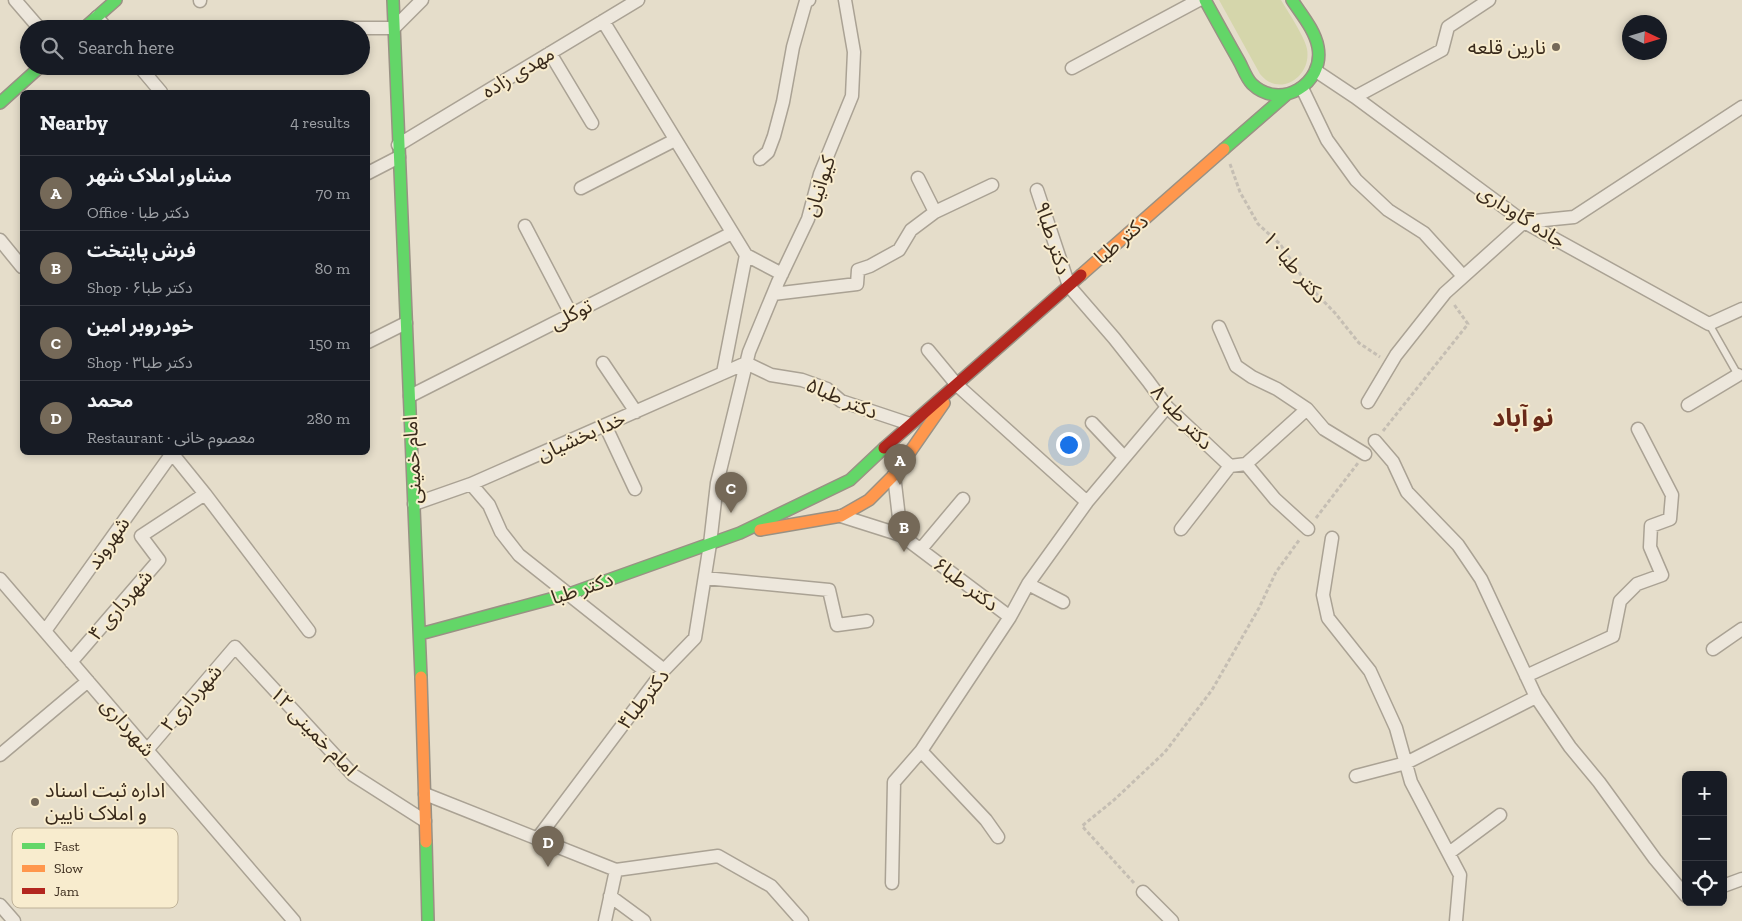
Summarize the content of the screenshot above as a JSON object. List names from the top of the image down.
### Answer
{
  "streets": {
    "street": [
      "مهدی زاده",
      "کیوانیان",
      "جاده گاوداری",
      "دکتر طبا۹",
      "دکتر طبا",
      "توکلی",
      "دکتر طبا۵",
      "دکتر طبا ۸",
      "خدا بخشیان",
      "امام خمینی",
      "شهروند",
      "دکتر طبا۶",
      "شهرداری ۴",
      "شهرداری۲",
      "دکترطبا۴",
      "شهرداری",
      "امام خمینی ۱۲"
    ],
    "path": ["دکتر طبا۱۰"]
  },
  "crossings": [
    ["مهدی زاده", "امام خمینی"],
    ["کیوانیان", "دکتر طبا"],
    ["کیوانیان", "دکتر طبا۵"],
    ["کیوانیان", "خدا بخشیان"],
    ["کیوانیان", "دکترطبا۴"],
    ["دکتر طبا۹", "دکتر طبا"],
    ["دکتر طبا۹", "دکتر طبا ۸"],
    ["دکتر طبا", "دکتر طبا۱۰"],
    ["دکتر طبا", "دکتر طبا۵"],
    ["دکتر طبا", "دکتر طبا ۸"],
    ["دکتر طبا", "امام خمینی"],
    ["دکتر طبا", "دکتر طبا۶"],
    ["دکتر طبا", "دکترطبا۴"],
    ["توکلی", "امام خمینی"],
    ["دکتر طبا۵", "خدا بخشیان"],
    ["خدا بخشیان", "امام خمینی"],
    ["امام خمینی", "امام خمینی ۱۲"],
    ["شهروند", "شهرداری"],
    ["شهرداری ۴", "شهرداری"],
    ["شهرداری۲", "شهرداری"],
    ["شهرداری۲", "امام خمینی ۱۲"]
  ],
  "districts": ["نو آباد"],
  "places": ["نارین قلعه", "اداره ثبت اسناد و املاک نایین"],
  "legend": ["Fast", "Slow", "Jam"],
  "north": "right",
  "page": {
    "search": "Search here",
    "heading": ["Nearby", "4 results"],
    "list": [
      {
        "mark": "A",
        "name": "مشاور املاک شهر",
        "note": "Office · دکتر طبا",
        "value": "70 m"
      },
      {
        "mark": "B",
        "name": "فرش پایتخت",
        "note": "Shop · دکتر طبا۶",
        "value": "80 m"
      },
      {
        "mark": "C",
        "name": "خودروبر امین",
        "note": "Shop · دکتر طبا۳",
        "value": "150 m"
      },
      {
        "mark": "D",
        "name": "محمد",
        "note": "Restaurant · معصوم خانی",
        "value": "280 m"
      }
    ],
    "pins": [
      "A",
      "C",
      "B",
      "D"
    ],
    "map_buttons": ["+", "−"]
  }
}
